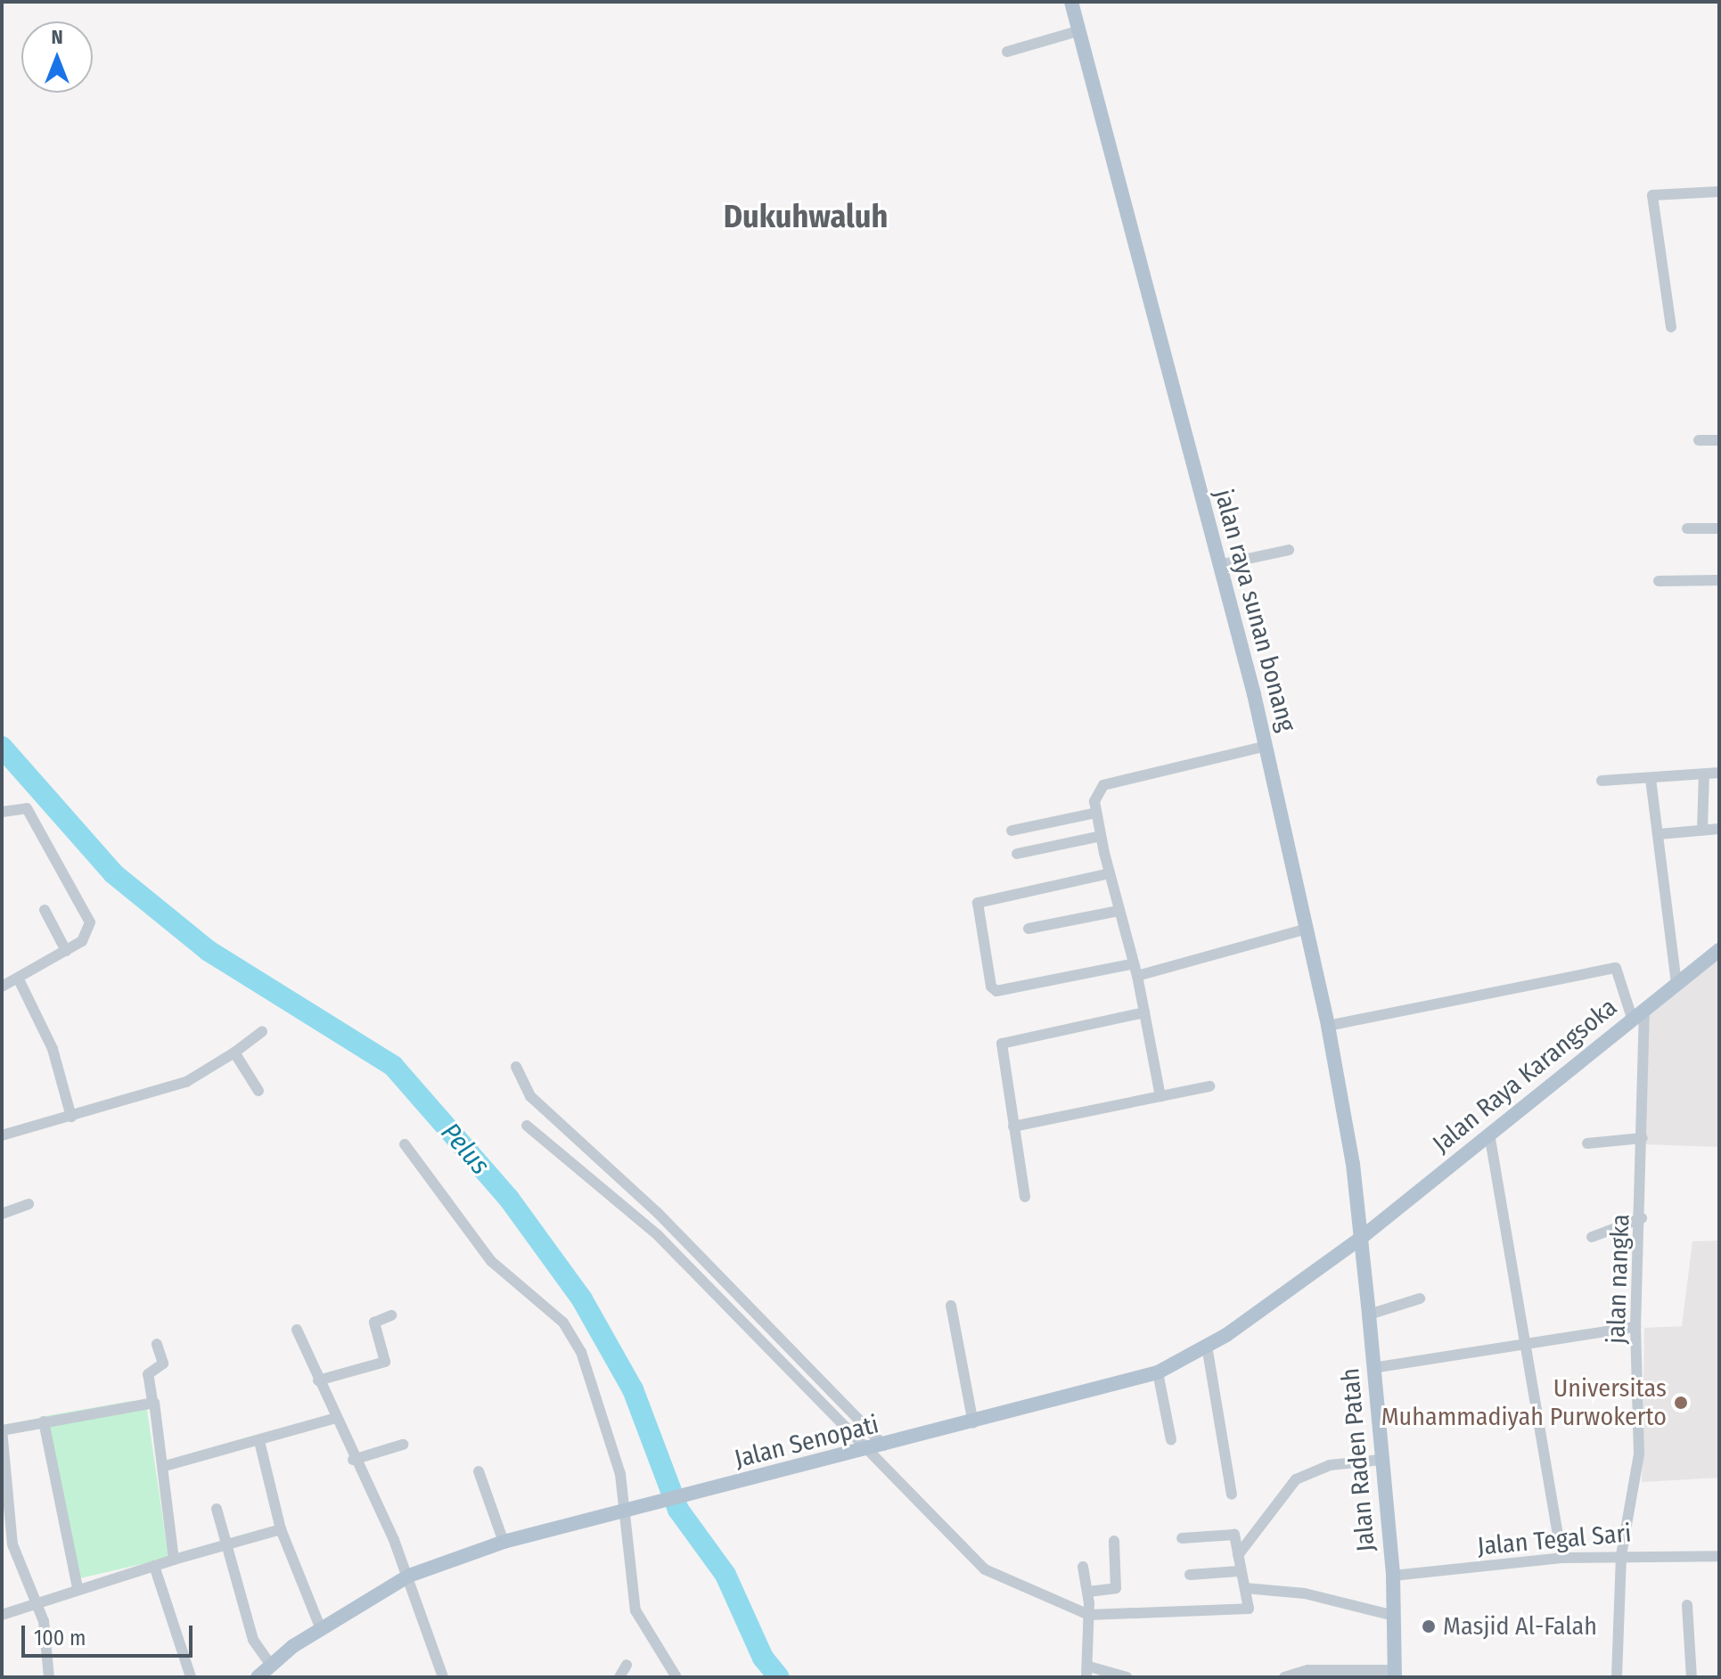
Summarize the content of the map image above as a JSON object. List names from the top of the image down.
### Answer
{
  "streets": {
    "main road": [
      "jalan raya sunan bonang",
      "Jalan Raya Karangsoka",
      "Jalan Senopati",
      "Jalan Raden Patah"
    ],
    "street": ["jalan nangka", "Jalan Tegal Sari"]
  },
  "crossings": [
    ["jalan raya sunan bonang", "Jalan Raya Karangsoka"],
    ["jalan raya sunan bonang", "jalan nangka"],
    ["jalan raya sunan bonang", "Jalan Senopati"],
    ["jalan raya sunan bonang", "Jalan Raden Patah"],
    ["Jalan Raya Karangsoka", "jalan nangka"],
    ["Jalan Raya Karangsoka", "Jalan Senopati"],
    ["Jalan Raya Karangsoka", "Jalan Raden Patah"],
    ["jalan nangka", "Jalan Tegal Sari"],
    ["Jalan Senopati", "Jalan Raden Patah"],
    ["Jalan Raden Patah", "Jalan Tegal Sari"]
  ],
  "districts": ["Dukuhwaluh"],
  "water": ["Pelus"],
  "places": ["Universitas Muhammadiyah Purwokerto", "Masjid Al-Falah"],
  "scale_bar": "100 m",
  "north": "top"
}
